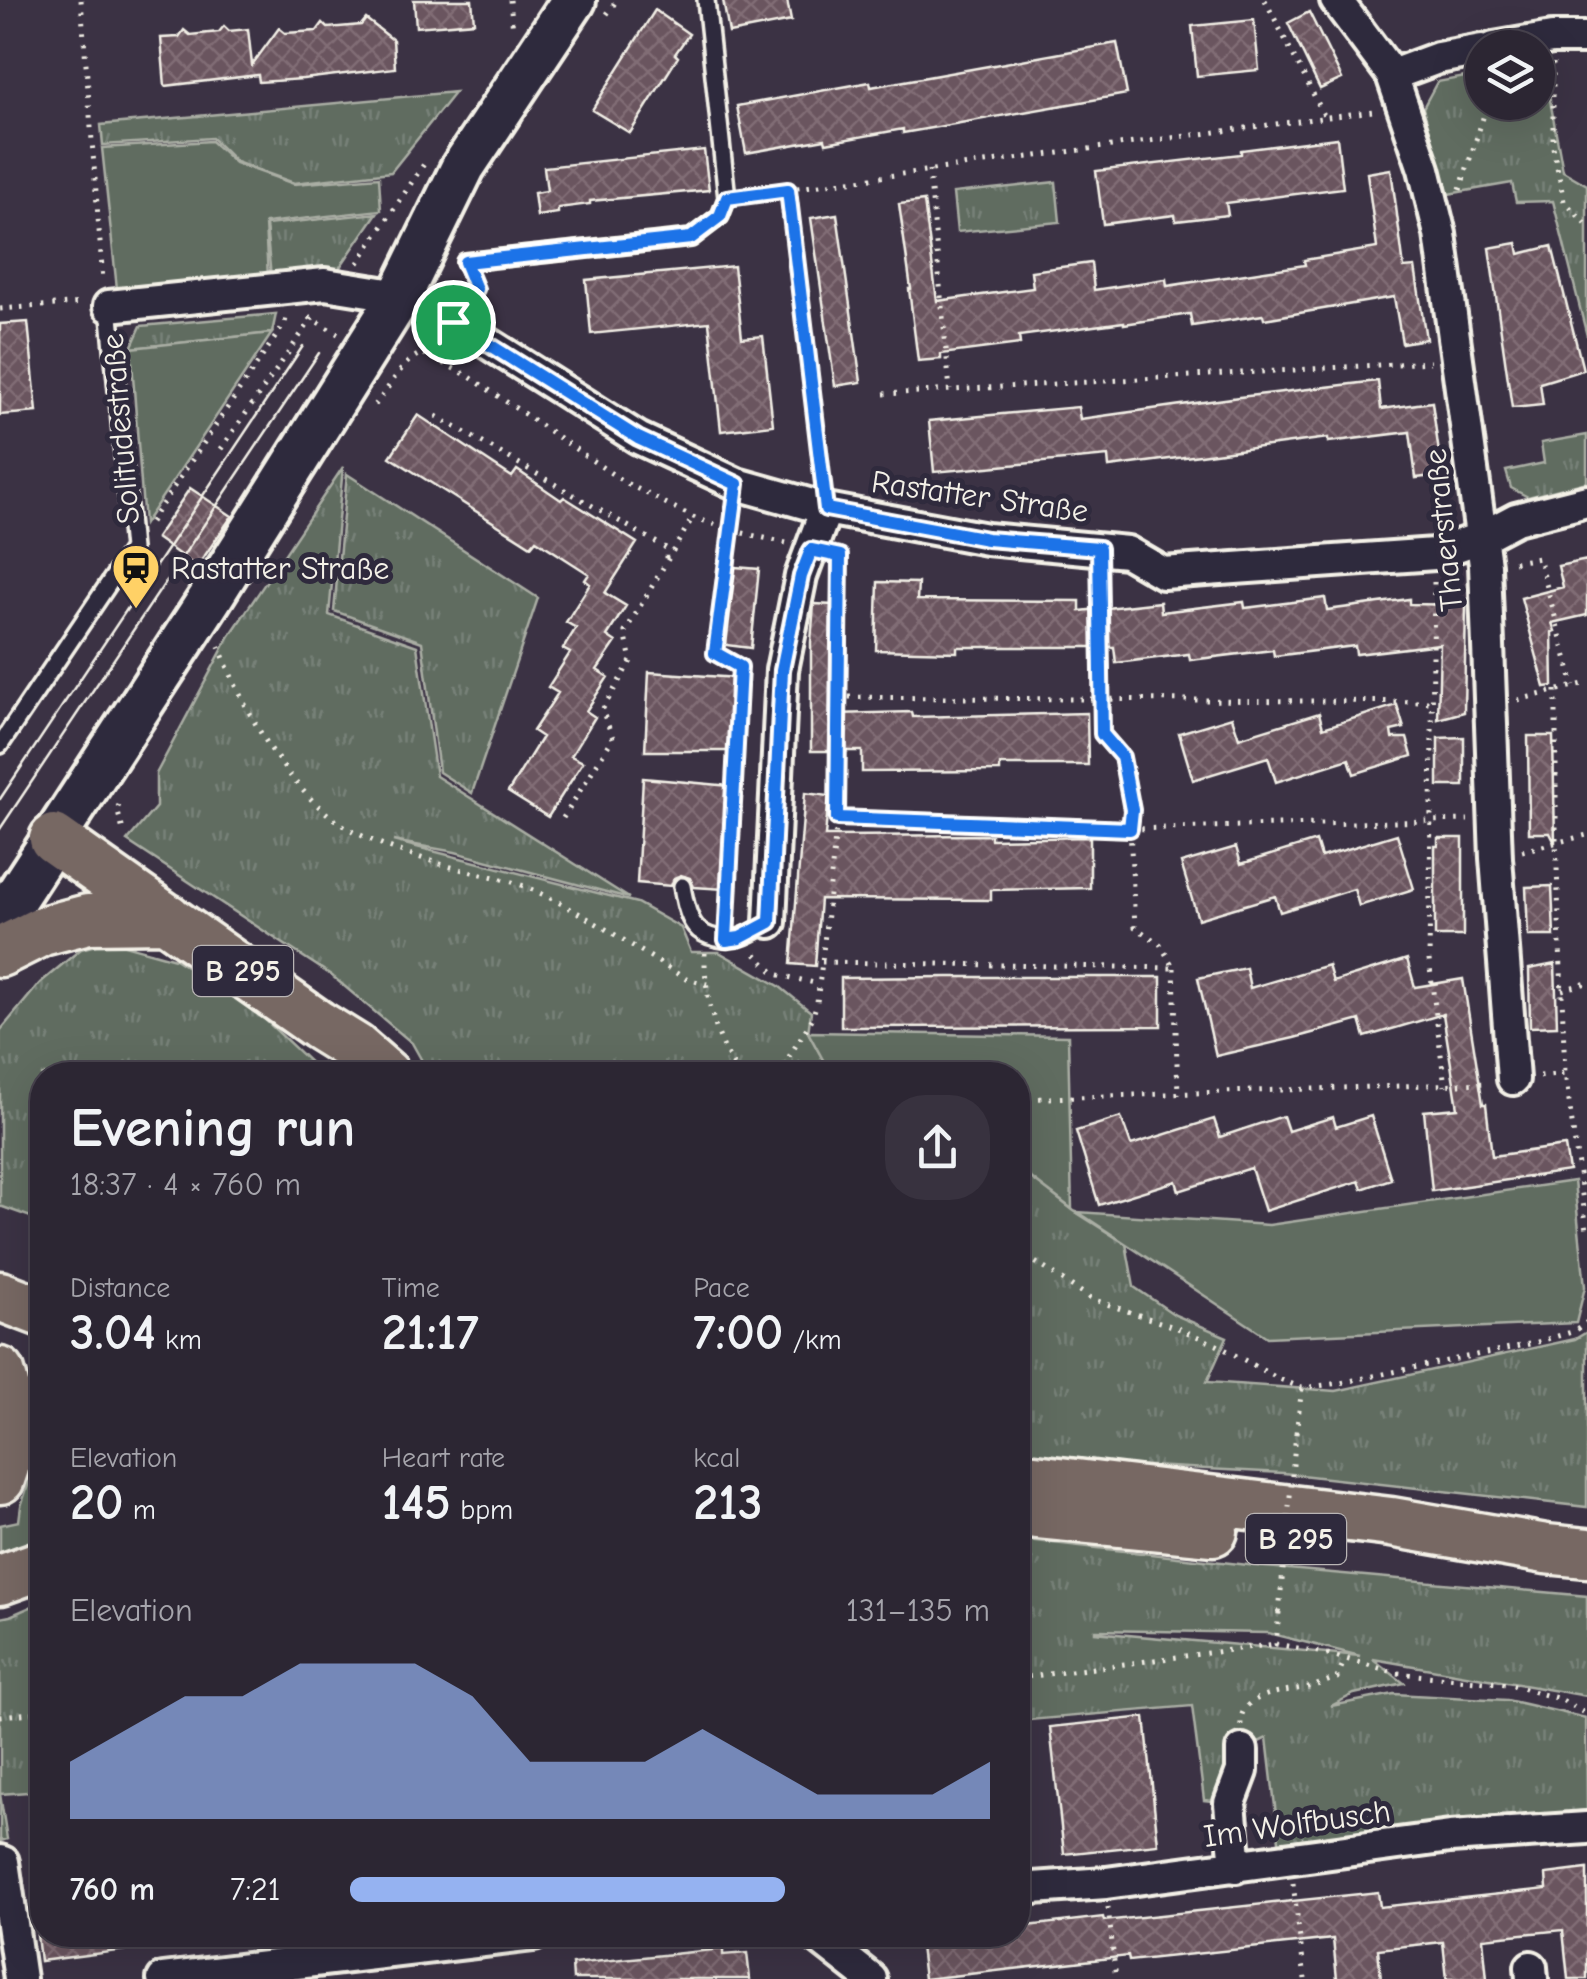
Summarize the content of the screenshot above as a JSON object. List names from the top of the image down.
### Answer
{
  "streets": {
    "main road": ["B 295"],
    "street": [
      "Solitudestraße",
      "Rastatter Straße",
      "Thaerstraße",
      "Im Wolfbusch"
    ]
  },
  "crossings": [
    ["Solitudestraße", "Rastatter Straße"],
    ["Rastatter Straße", "Thaerstraße"]
  ],
  "places": {
    "station": ["Rastatter Straße"]
  },
  "page": {
    "heading": ["Evening run", "18:37 · 4 × 760 m"],
    "stats": [
      ["Distance", "3.04 km"],
      ["Time", "21:17"],
      ["Pace", "7:00 /km"],
      ["Elevation", "20 m"],
      ["Heart rate", "145 bpm"],
      ["kcal", "213"]
    ],
    "chart": ["Elevation", "131–135 m"],
    "list": [
      {
        "name": "760 m",
        "note": "7:21"
      }
    ]
  }
}
